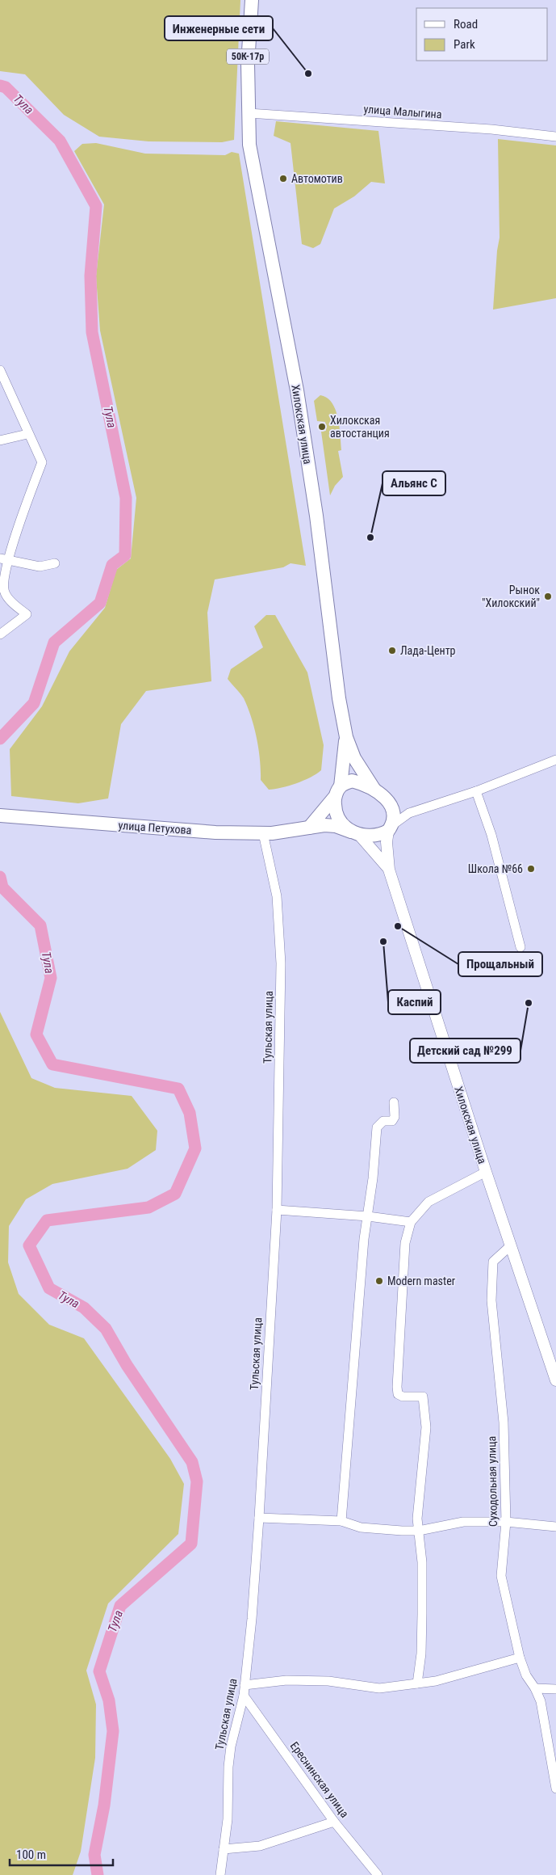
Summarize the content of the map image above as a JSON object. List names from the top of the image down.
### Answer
{
  "streets": {
    "highway": ["50К-17р", "Хилокская улица", "улица Петухова"],
    "street": [
      "улица Малыгина",
      "Тульская улица",
      "Суходольная улица",
      "Ереснинская улица"
    ]
  },
  "crossings": [
    ["50К-17р", "улица Малыгина"],
    ["50К-17р", "Хилокская улица"],
    ["улица Малыгина", "Хилокская улица"],
    ["Хилокская улица", "Суходольная улица"],
    ["улица Петухова", "Тульская улица"],
    ["Тульская улица", "Ереснинская улица"]
  ],
  "water": ["Тула"],
  "places": [
    "Инженерные сети",
    "Автомотив",
    "Хилокская автостанция",
    "Альянс С",
    "Рынок \"Хилокский\"",
    "Лада-Центр",
    "Школа №66",
    "Прощальный",
    "Каспий",
    "Детский сад №299",
    "Modern master"
  ],
  "legend": ["Road", "Park"],
  "scale_bar": "100 m"
}
